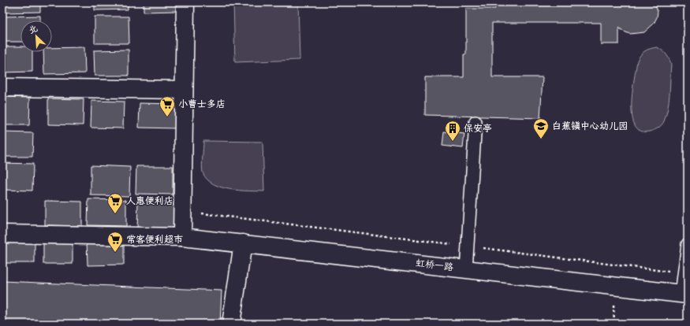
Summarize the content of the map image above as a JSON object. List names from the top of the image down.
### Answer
{
  "streets": {
    "street": ["虹桥一路"]
  },
  "places": {
    "supermarket": ["小曹士多店", "人惠便利店", "常客便利超市"],
    "school or university": ["白蕉镇中心幼儿园"],
    "building": ["保安亭"]
  },
  "north": "top left"
}
